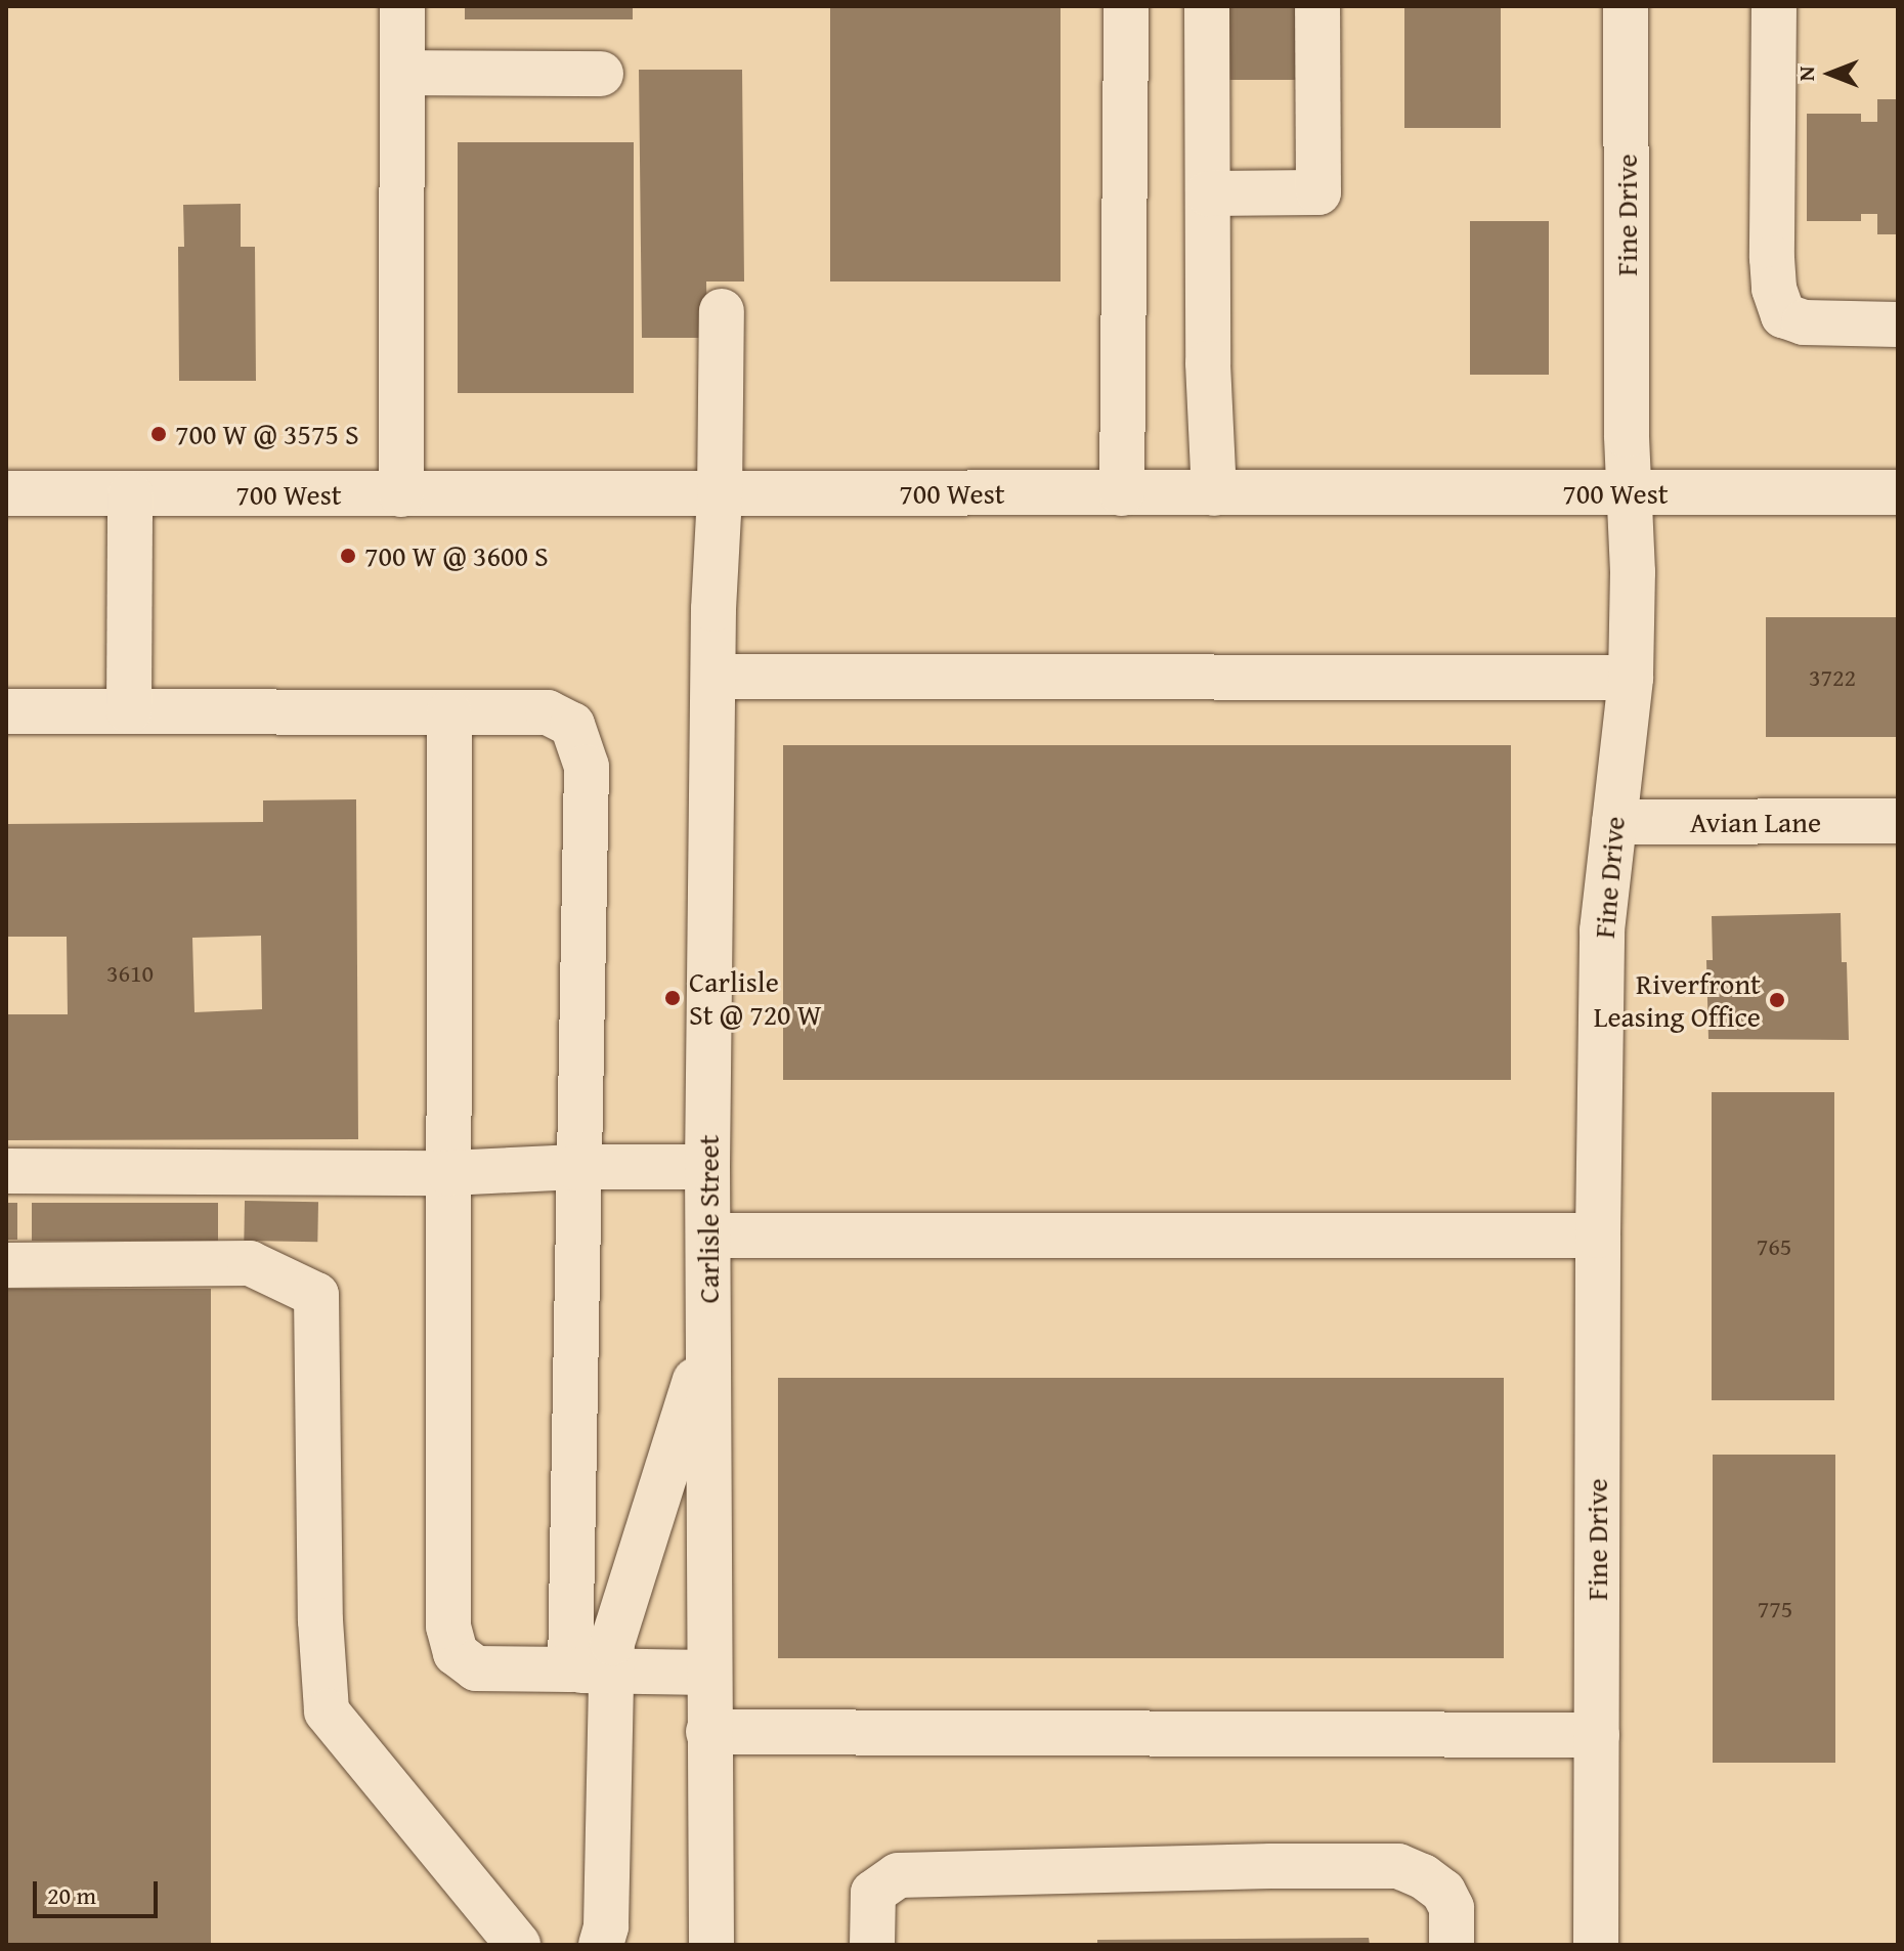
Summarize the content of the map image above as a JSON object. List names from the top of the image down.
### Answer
{
  "streets": {
    "street": [
      "Fine Drive",
      "700 West",
      "Avian Lane",
      "Carlisle Street"
    ]
  },
  "crossings": [
    ["Fine Drive", "700 West"],
    ["Fine Drive", "Avian Lane"],
    ["700 West", "Carlisle Street"]
  ],
  "places": [
    "700 W @ 3575 S",
    "700 W @ 3600 S",
    "Carlisle St @ 720 W",
    "Riverfront Leasing Office"
  ],
  "house_numbers": [
    "3722",
    "3610",
    "765",
    "775"
  ],
  "scale_bar": "20 m",
  "north": "left"
}
